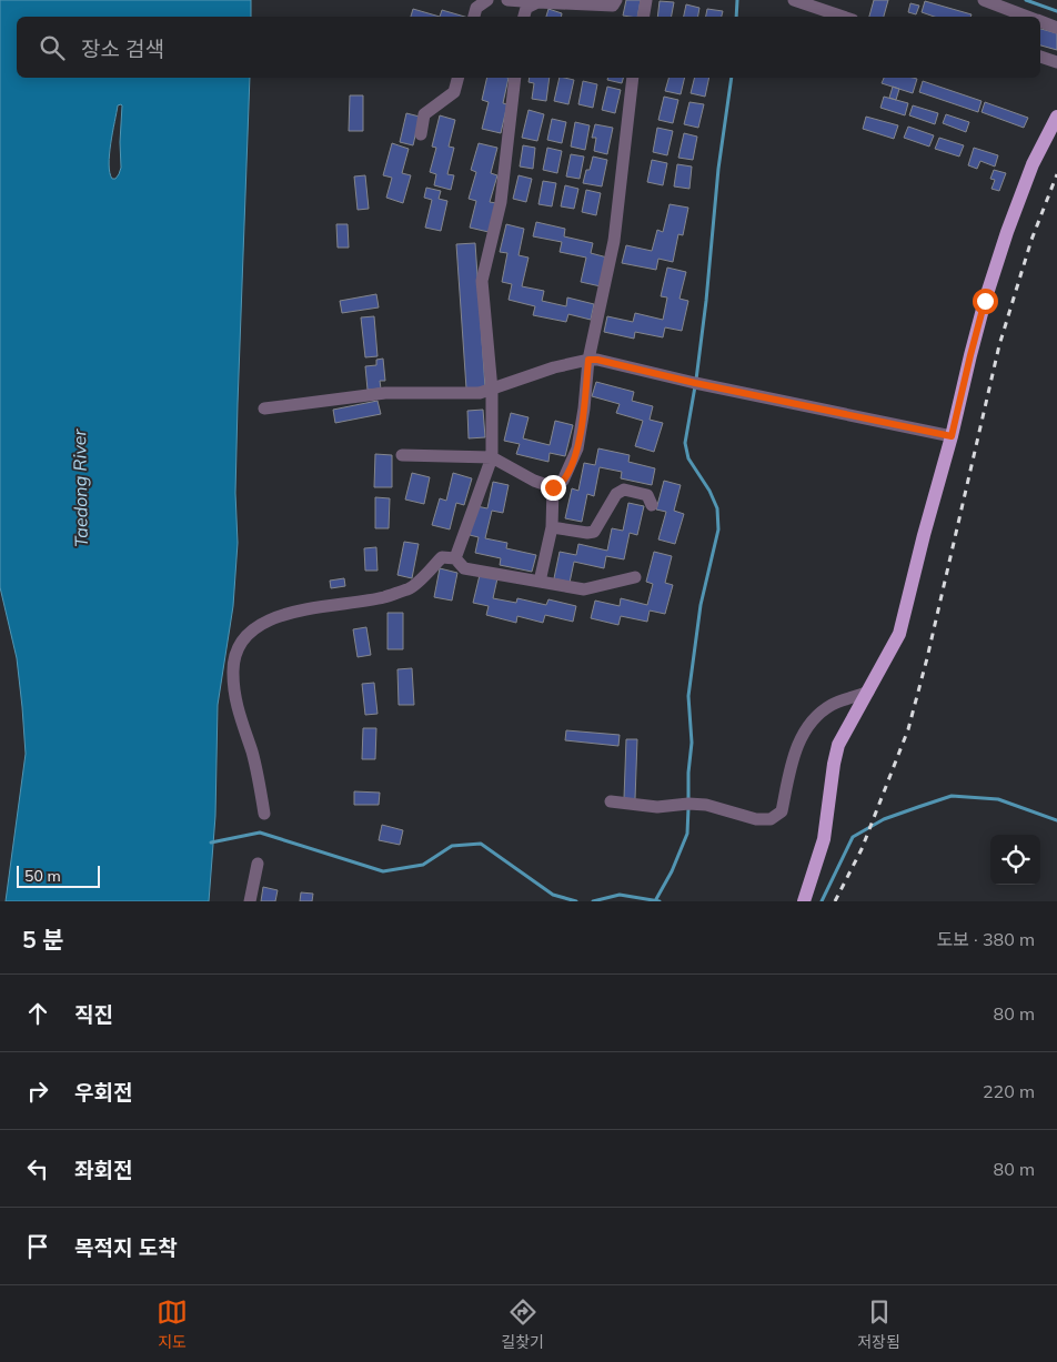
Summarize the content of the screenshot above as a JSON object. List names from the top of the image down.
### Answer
{
  "water": ["Taedong River"],
  "scale_bar": "50 m",
  "page": {
    "search": "장소 검색",
    "scale": "50 m",
    "heading": ["5 분", "도보 · 380 m"],
    "list": [
      ["직진", "80 m"],
      ["우회전", "220 m"],
      ["좌회전", "80 m"],
      "목적지 도착"
    ],
    "nav": ["지도", "길찾기", "저장됨"]
  }
}
